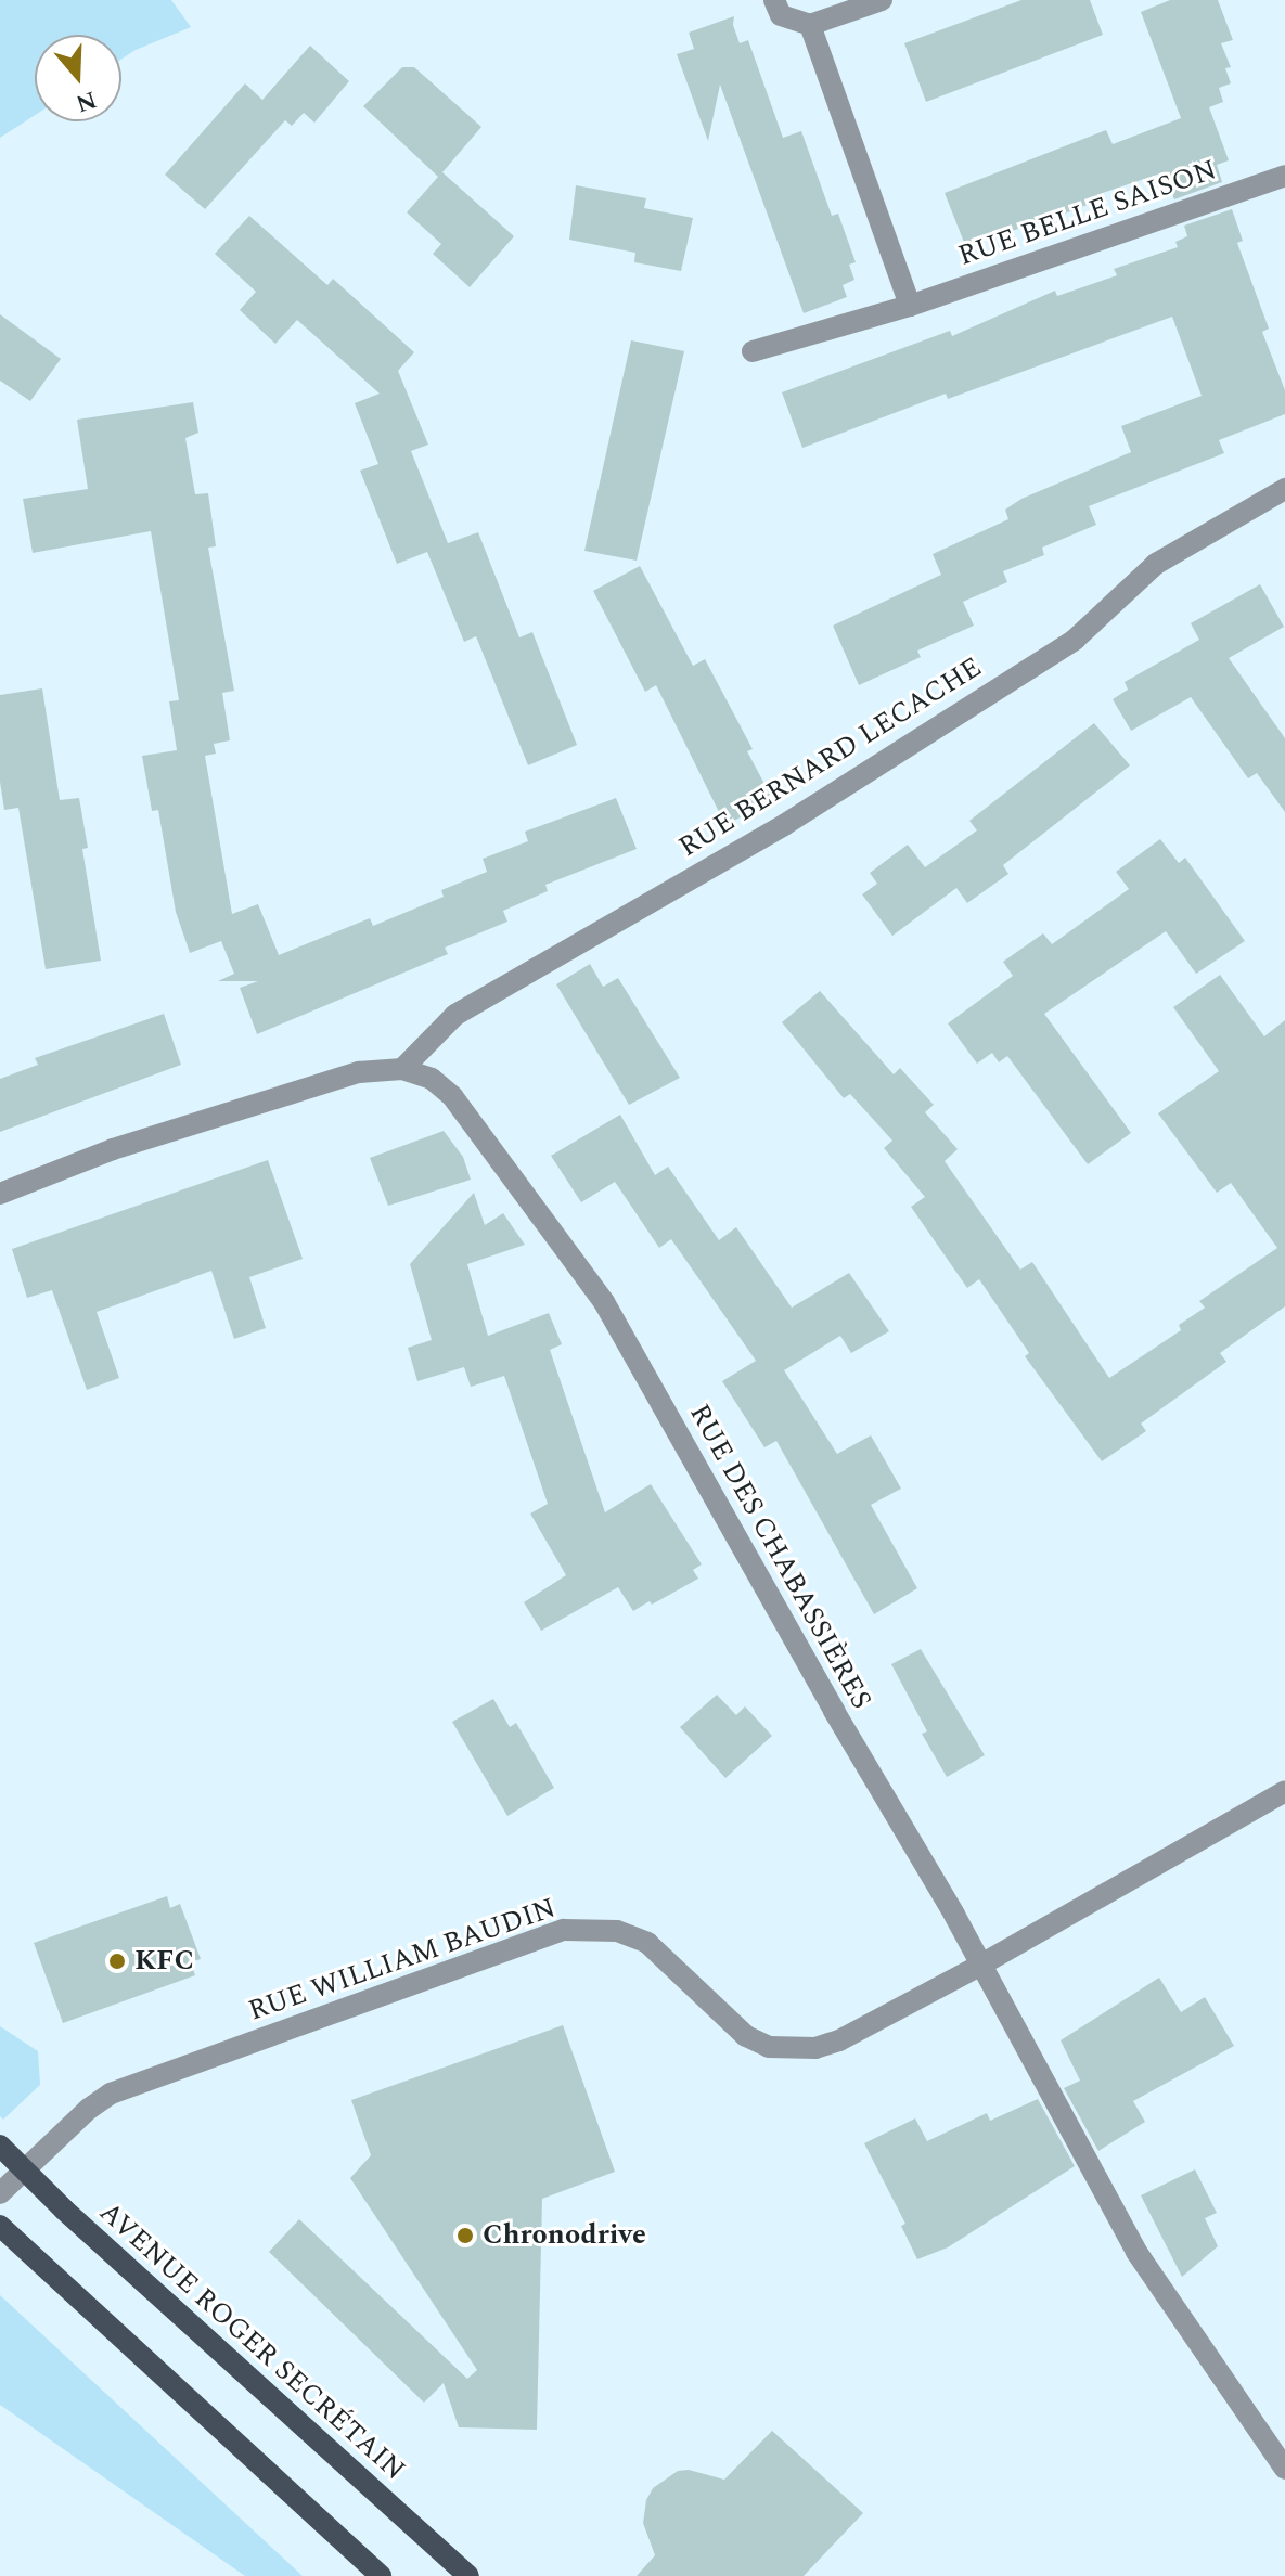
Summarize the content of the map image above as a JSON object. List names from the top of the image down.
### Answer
{
  "streets": {
    "main road": ["AVENUE ROGER SECRÉTAIN"],
    "street": [
      "RUE BELLE SAISON",
      "RUE BERNARD LECACHE",
      "RUE DES CHABASSIÈRES",
      "RUE WILLIAM BAUDIN"
    ]
  },
  "crossings": [
    ["RUE BERNARD LECACHE", "RUE DES CHABASSIÈRES"],
    ["RUE DES CHABASSIÈRES", "RUE WILLIAM BAUDIN"],
    ["RUE WILLIAM BAUDIN", "AVENUE ROGER SECRÉTAIN"]
  ],
  "places": ["KFC", "Chronodrive"],
  "north": "bottom"
}
